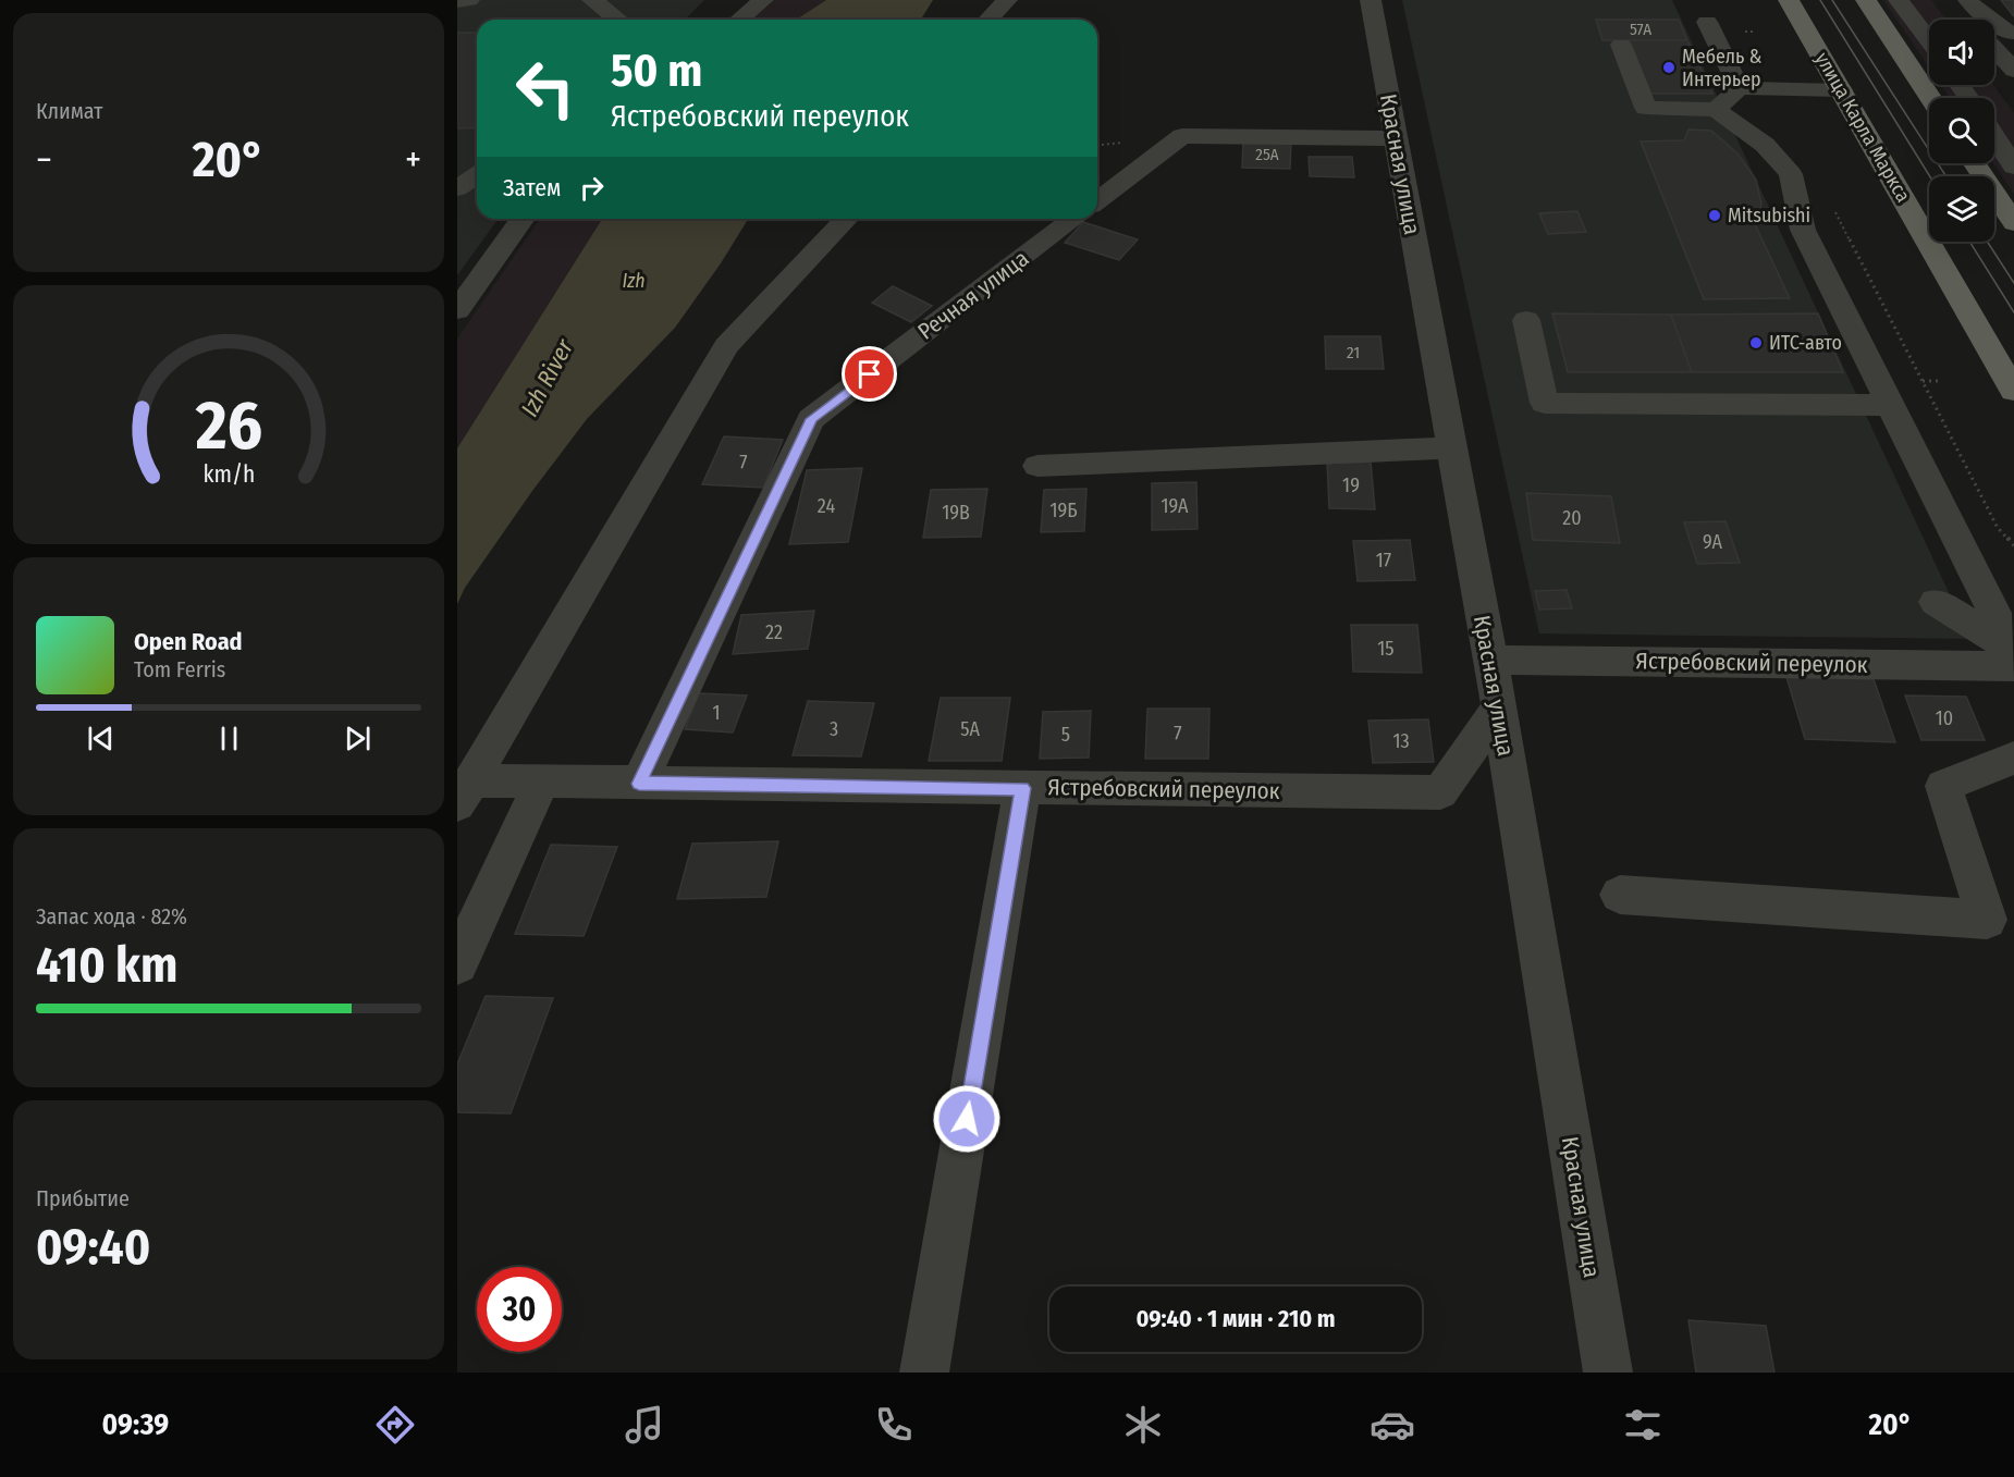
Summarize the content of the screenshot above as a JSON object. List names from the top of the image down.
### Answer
{
  "streets": {
    "main road": ["улица Карла Маркса"],
    "street": ["Красная улица", "Речная улица", "Ястребовский переулок"]
  },
  "crossings": [
    ["Красная улица", "Ястребовский переулок"],
    ["Речная улица", "Ястребовский переулок"]
  ],
  "water": ["Izh", "Izh River"],
  "places": ["Мебель & Интерьер", "Mitsubishi", "ИТС-авто"],
  "house_numbers": [
    "57А",
    "25А",
    "21",
    "7",
    "19",
    "24",
    "19А",
    "19Б",
    "19В",
    "20",
    "9А",
    "17",
    "22",
    "15",
    "1",
    "10",
    "3",
    "5А",
    "7",
    "5",
    "13"
  ],
  "page": {
    "tile": [
      "Климат",
      ["Запас хода · 82%", "410 km"],
      ["Прибытие", "09:40"]
    ],
    "turn": ["50 m", "Ястребовский переулок"],
    "heat": ["−", "20°", "+"],
    "then": "Затем",
    "song": ["Open Road", "Tom Ferris"],
    "limit": "30",
    "trip": "09:40 · 1 мин · 210 m",
    "tabs": ["09:39", "20°"],
    "gauge": ["26", "km/h"]
  }
}
